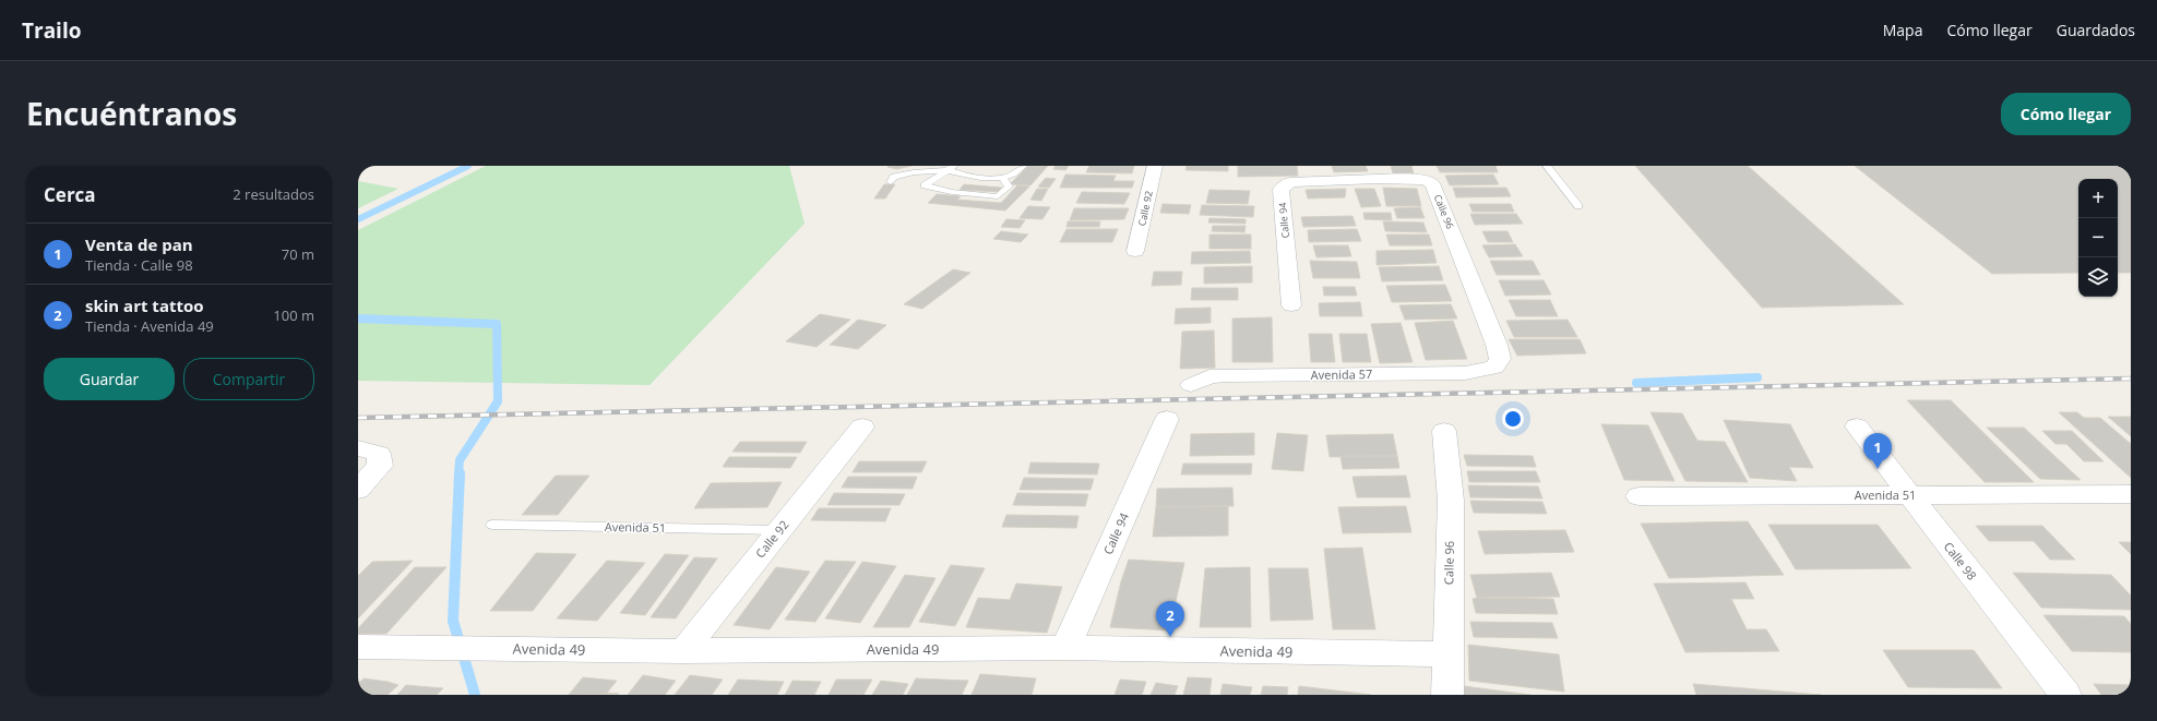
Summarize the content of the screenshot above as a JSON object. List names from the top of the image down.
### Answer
{
  "streets": {
    "street": [
      "Calle 92",
      "Calle 96",
      "Calle 94",
      "Avenida 57",
      "Avenida 51",
      "Calle 98",
      "Avenida 49"
    ]
  },
  "crossings": [
    ["Calle 92", "Avenida 51"],
    ["Calle 92", "Avenida 49"],
    ["Calle 96", "Calle 94"],
    ["Calle 96", "Avenida 57"],
    ["Calle 96", "Avenida 49"],
    ["Calle 94", "Avenida 49"],
    ["Avenida 51", "Calle 98"]
  ],
  "page": {
    "header": "Trailo",
    "nav": ["Mapa", "Cómo llegar", "Guardados"],
    "title": "Encuéntranos",
    "buttons": [
      "Cómo llegar",
      ["Guardar", "Compartir"]
    ],
    "heading": ["Cerca", "2 resultados"],
    "map_buttons": ["+", "−"],
    "list": [
      {
        "mark": "1",
        "name": "Venta de pan",
        "note": "Tienda · Calle 98",
        "value": "70 m"
      },
      {
        "mark": "2",
        "name": "skin art tattoo",
        "note": "Tienda · Avenida 49",
        "value": "100 m"
      }
    ],
    "pins": ["1", "2"]
  }
}
